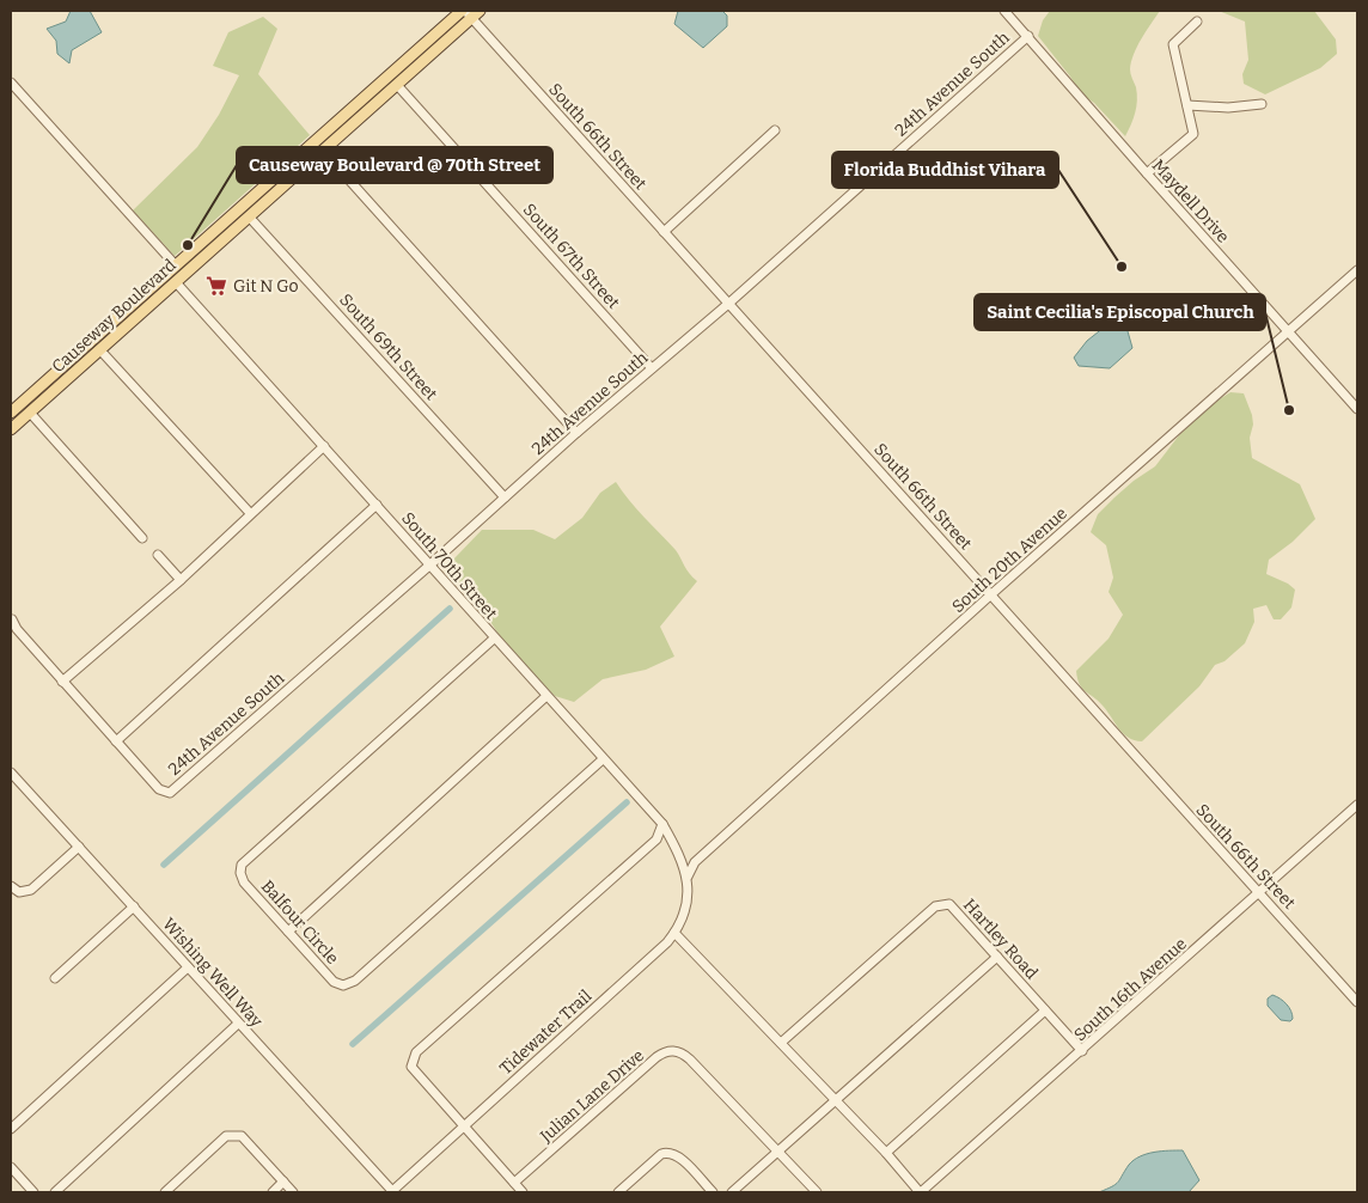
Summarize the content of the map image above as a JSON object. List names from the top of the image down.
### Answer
{
  "streets": {
    "main road": ["Causeway Boulevard"],
    "street": [
      "24th Avenue South",
      "South 66th Street",
      "Maydell Drive",
      "South 67th Street",
      "South 69th Street",
      "South 20th Avenue",
      "South 70th Street",
      "Balfour Circle",
      "Hartley Road",
      "Wishing Well Way",
      "South 16th Avenue",
      "Tidewater Trail",
      "Julian Lane Drive"
    ]
  },
  "crossings": [
    ["24th Avenue South", "South 66th Street"],
    ["24th Avenue South", "Maydell Drive"],
    ["24th Avenue South", "South 67th Street"],
    ["24th Avenue South", "South 69th Street"],
    ["24th Avenue South", "South 70th Street"],
    ["South 66th Street", "Causeway Boulevard"],
    ["South 66th Street", "South 20th Avenue"],
    ["South 66th Street", "South 16th Avenue"],
    ["Maydell Drive", "South 20th Avenue"],
    ["South 67th Street", "Causeway Boulevard"],
    ["Causeway Boulevard", "South 69th Street"],
    ["Causeway Boulevard", "South 70th Street"],
    ["South 20th Avenue", "South 70th Street"],
    ["South 20th Avenue", "Tidewater Trail"],
    ["South 70th Street", "Balfour Circle"],
    ["South 70th Street", "Tidewater Trail"],
    ["Hartley Road", "South 16th Avenue"],
    ["Wishing Well Way", "Tidewater Trail"]
  ],
  "places": {
    "other": ["Causeway Boulevard @ 70th Street", "Florida Buddhist Vihara", "Saint Cecilia's Episcopal Church"],
    "supermarket": ["Git N Go"]
  }
}
